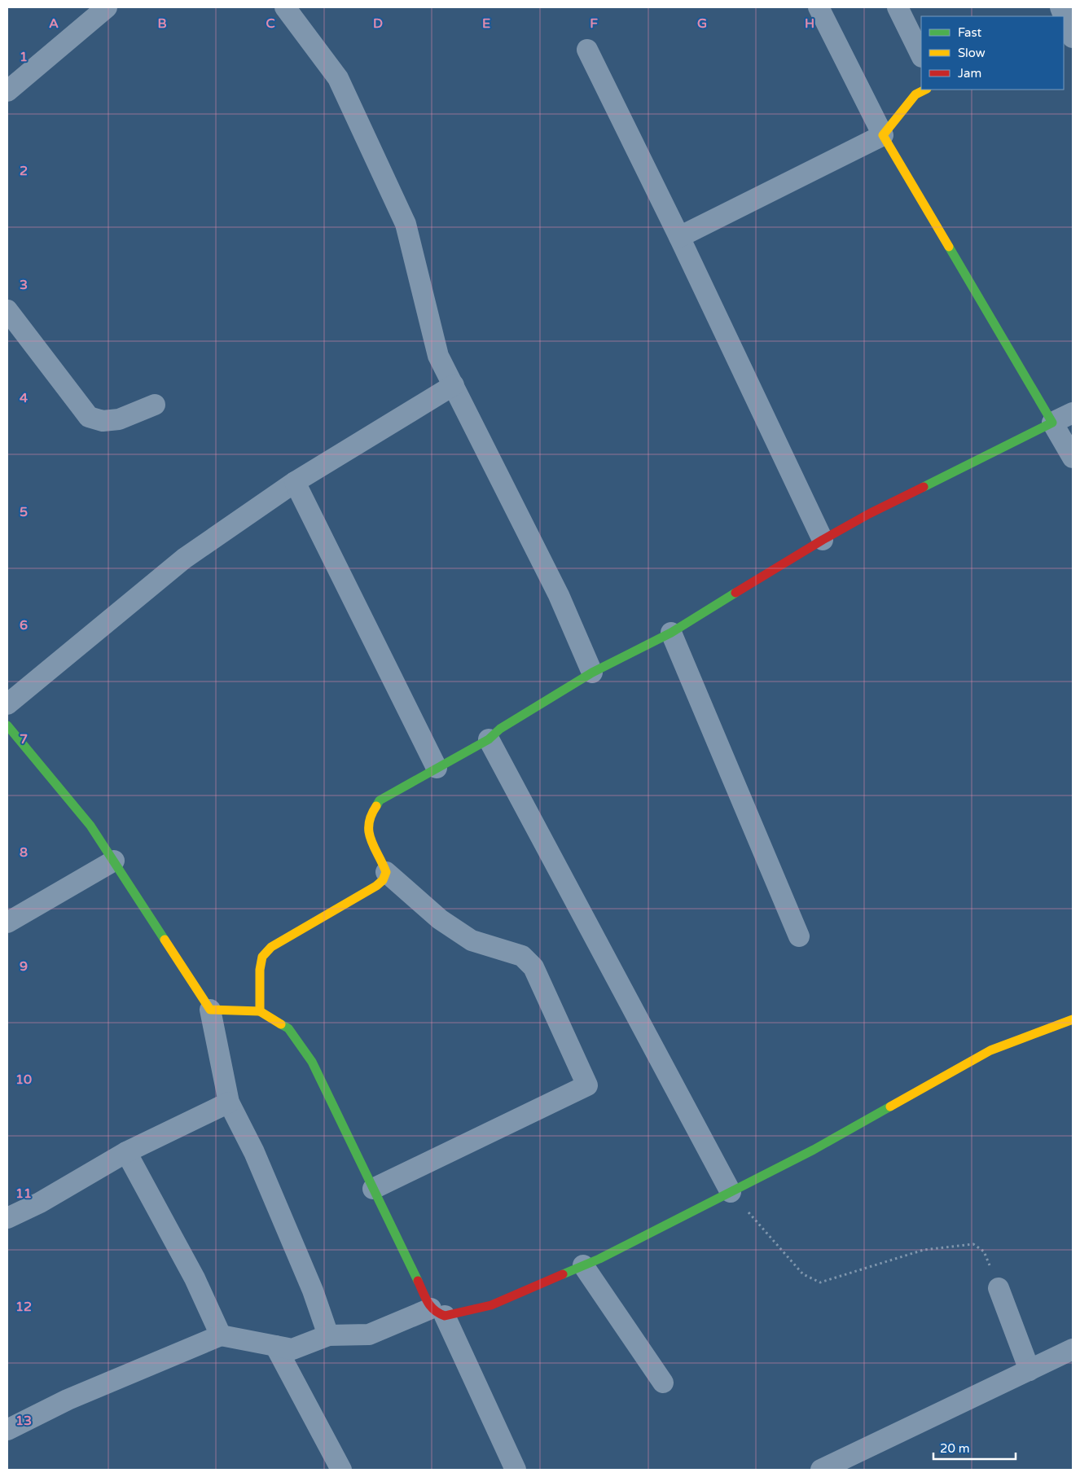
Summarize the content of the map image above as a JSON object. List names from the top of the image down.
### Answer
{
  "legend": ["Fast", "Slow", "Jam"],
  "scale_bar": "20 m",
  "grid": {
    "columns": [
      "A",
      "B",
      "C",
      "D",
      "E",
      "F",
      "G",
      "H"
    ],
    "rows": [
      "1",
      "2",
      "3",
      "4",
      "5",
      "6",
      "7",
      "8",
      "9",
      "10",
      "11",
      "12",
      "13"
    ]
  }
}
